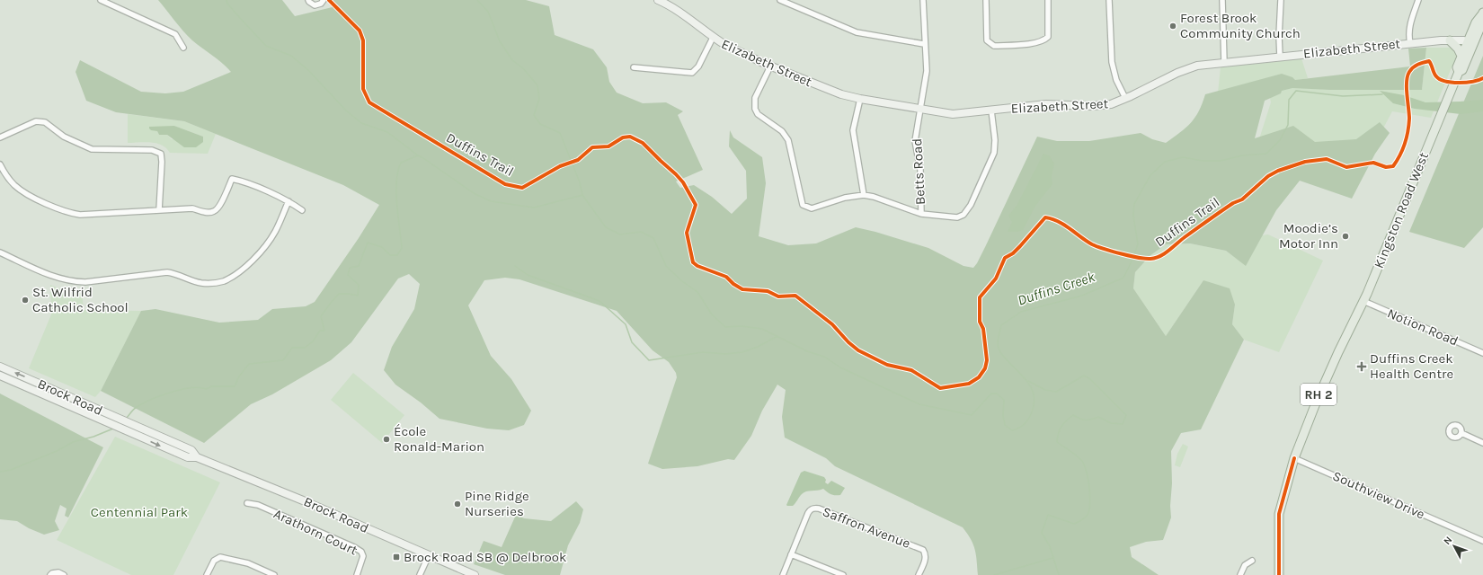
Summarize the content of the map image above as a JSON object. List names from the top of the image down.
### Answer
{
  "streets": {
    "main road": ["Kingston Road West", "RH 2"],
    "street": [
      "Elizabeth Street",
      "Betts Road",
      "Notion Road",
      "Brock Road",
      "Southview Drive",
      "Saffron Avenue",
      "Arathorn Court"
    ],
    "cycle path": ["Duffins Trail"]
  },
  "crossings": [
    ["Elizabeth Street", "Betts Road"],
    ["Elizabeth Street", "RH 2"],
    ["Kingston Road West", "Notion Road"],
    ["Kingston Road West", "RH 2"],
    ["Notion Road", "RH 2"],
    ["RH 2", "Southview Drive"]
  ],
  "water": ["Duffins Creek"],
  "parks": ["Centennial Park"],
  "places": {
    "other": [
      "Forest Brook Community Church",
      "Moodie’s Motor Inn",
      "St. Wilfrid Catholic School",
      "École Ronald-Marion",
      "Pine Ridge Nurseries"
    ],
    "health": ["Duffins Creek Health Centre"],
    "transit": ["Brock Road SB @ Delbrook"]
  },
  "north": "top left"
}
